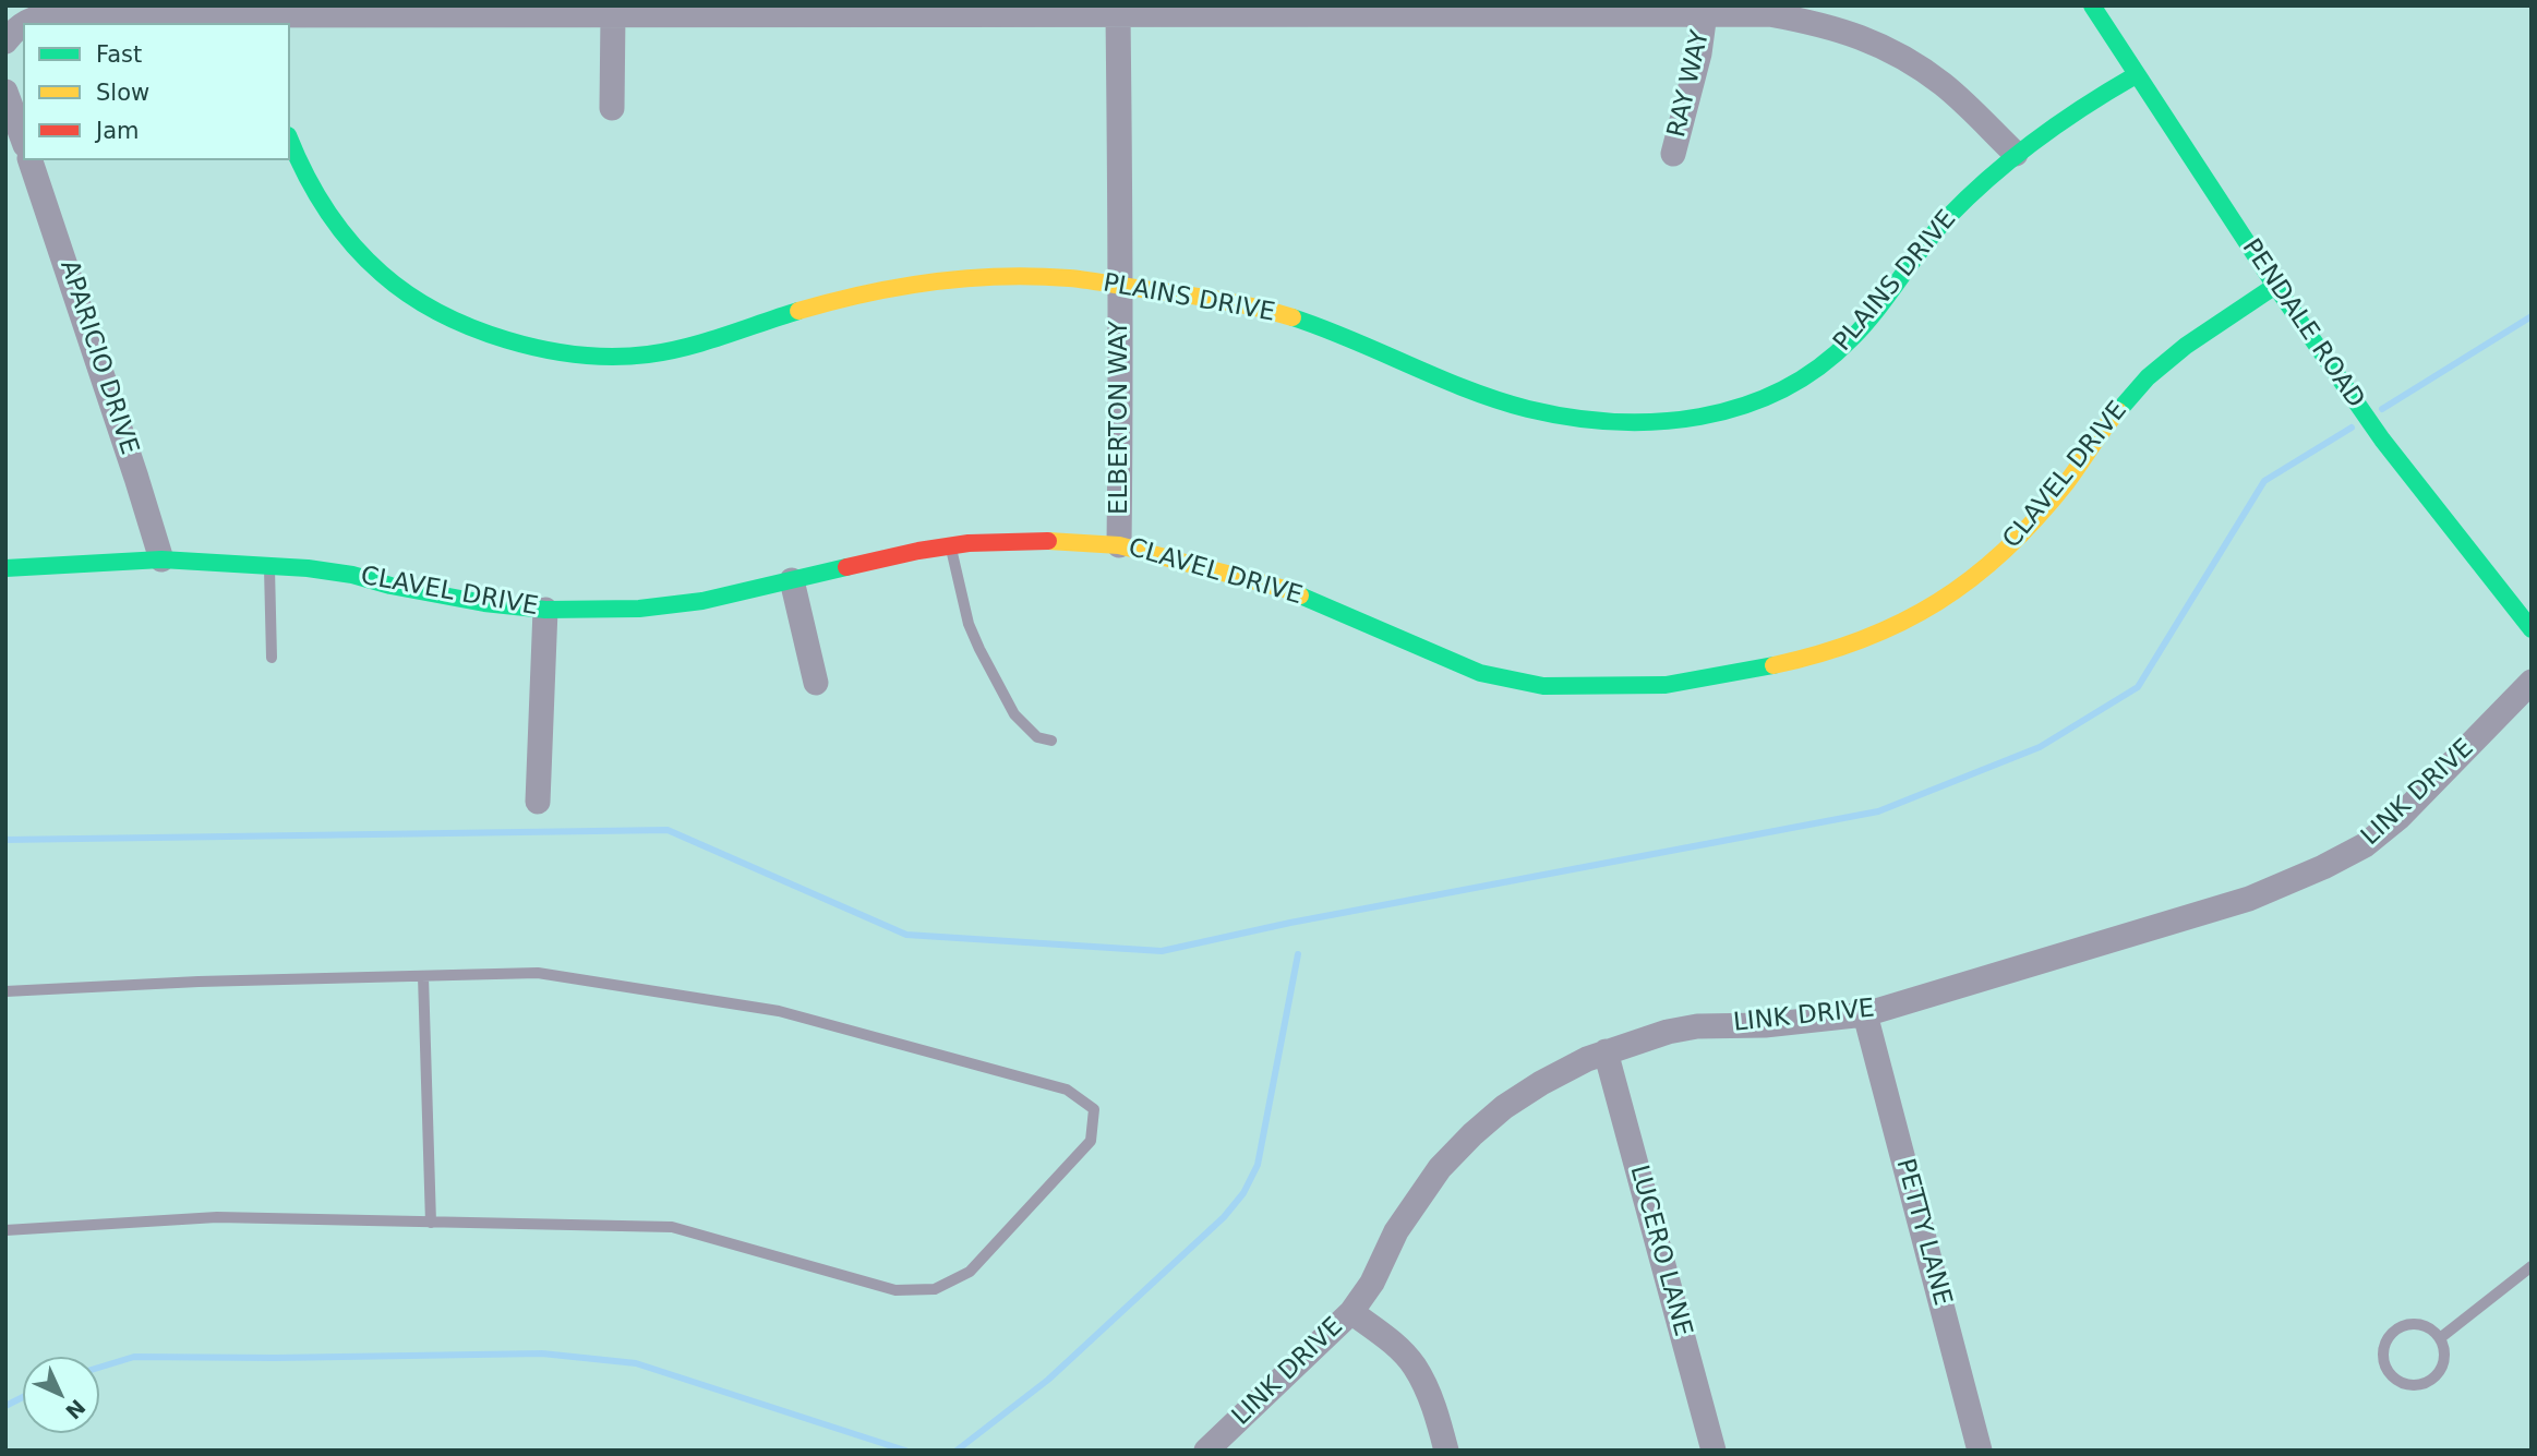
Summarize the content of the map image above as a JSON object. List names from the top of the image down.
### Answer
{
  "streets": {
    "street": [
      "RAY WAY",
      "PLAINS DRIVE",
      "PENDALE ROAD",
      "APARICIO DRIVE",
      "ELBERTON WAY",
      "CLAVEL DRIVE",
      "LINK DRIVE",
      "PETTY LANE",
      "LUCERO LANE"
    ]
  },
  "crossings": [
    ["PLAINS DRIVE", "PENDALE ROAD"],
    ["PLAINS DRIVE", "ELBERTON WAY"],
    ["PENDALE ROAD", "CLAVEL DRIVE"],
    ["APARICIO DRIVE", "CLAVEL DRIVE"],
    ["ELBERTON WAY", "CLAVEL DRIVE"],
    ["LINK DRIVE", "PETTY LANE"],
    ["LINK DRIVE", "LUCERO LANE"]
  ],
  "legend": ["Fast", "Slow", "Jam"],
  "north": "bottom right"
}
